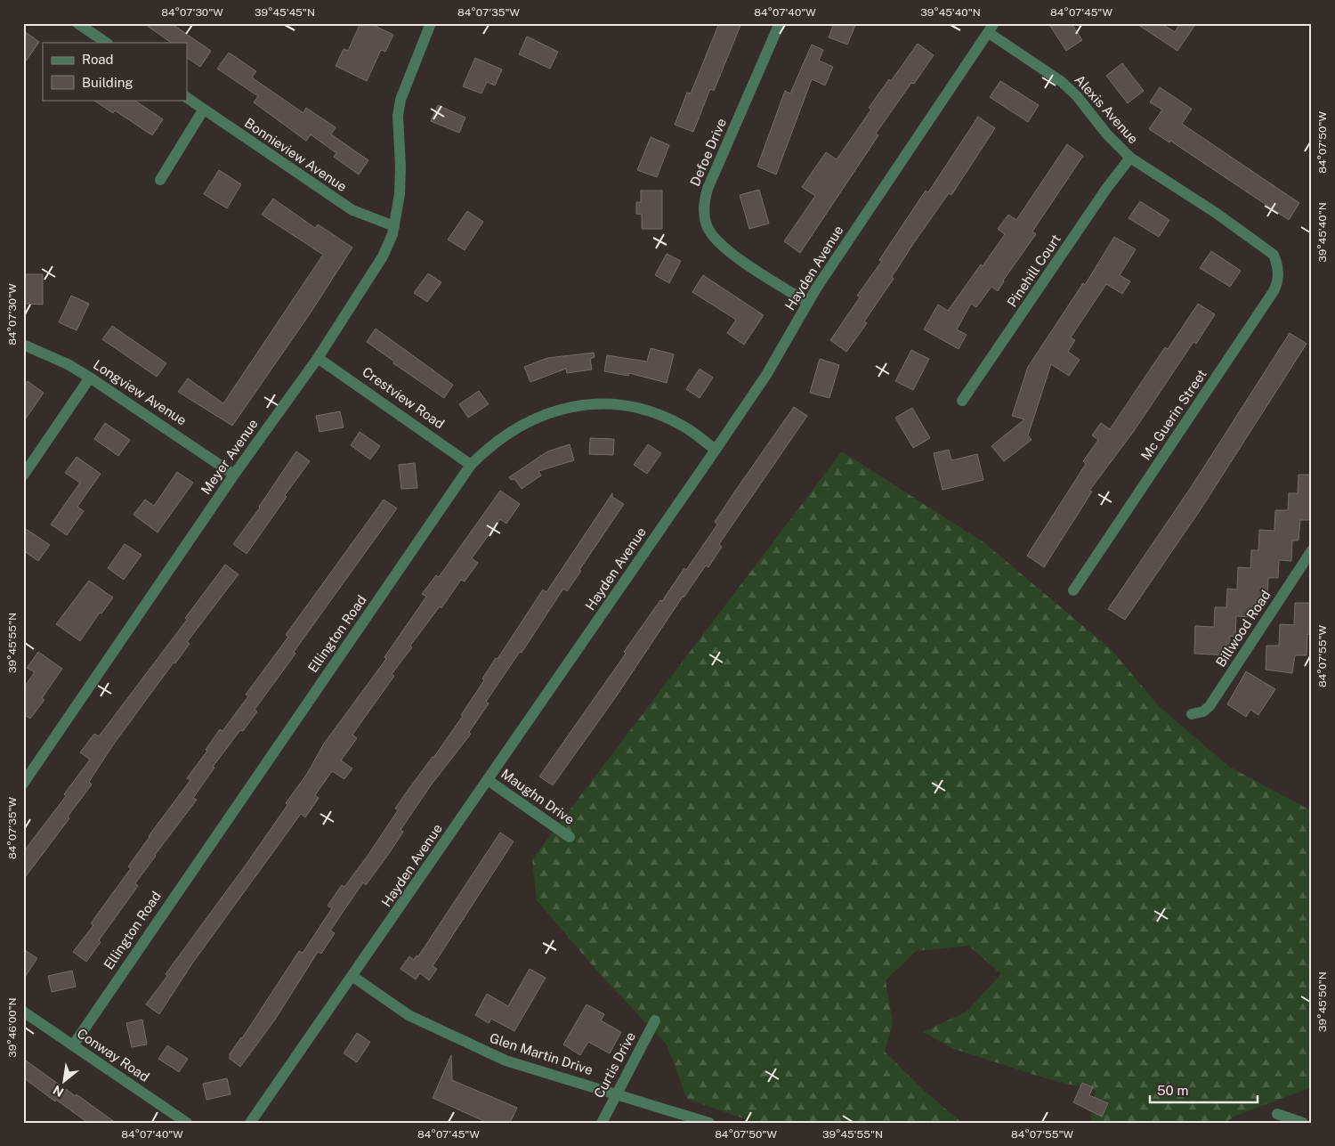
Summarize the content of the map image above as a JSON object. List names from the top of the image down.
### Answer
{
  "streets": {
    "street": [
      "Alexis Avenue",
      "Defoe Drive",
      "Bonnieview Avenue",
      "Hayden Avenue",
      "Pinehill Court",
      "Longview Avenue",
      "Crestview Road",
      "Mc Guerin Street",
      "Meyer Avenue",
      "Billwood Road",
      "Ellington Road",
      "Maughn Drive",
      "Glen Martin Drive",
      "Conway Road",
      "Curtis Drive"
    ]
  },
  "crossings": [
    ["Alexis Avenue", "Hayden Avenue"],
    ["Alexis Avenue", "Pinehill Court"],
    ["Alexis Avenue", "Mc Guerin Street"],
    ["Defoe Drive", "Hayden Avenue"],
    ["Bonnieview Avenue", "Meyer Avenue"],
    ["Hayden Avenue", "Ellington Road"],
    ["Hayden Avenue", "Maughn Drive"],
    ["Hayden Avenue", "Glen Martin Drive"],
    ["Longview Avenue", "Meyer Avenue"],
    ["Crestview Road", "Meyer Avenue"],
    ["Crestview Road", "Ellington Road"],
    ["Ellington Road", "Conway Road"],
    ["Glen Martin Drive", "Curtis Drive"]
  ],
  "legend": ["Road", "Building"],
  "scale_bar": "50 m",
  "north": "bottom left",
  "coordinates": [
    "84°07'30\"W",
    "39°45'45\"N",
    "84°07'35\"W",
    "84°07'40\"W",
    "39°45'40\"N",
    "84°07'45\"W",
    "84°07'50\"W",
    "39°45'55\"N",
    "84°07'55\"W",
    "39°45'50\"N",
    "39°46'00\"N"
  ]
}
